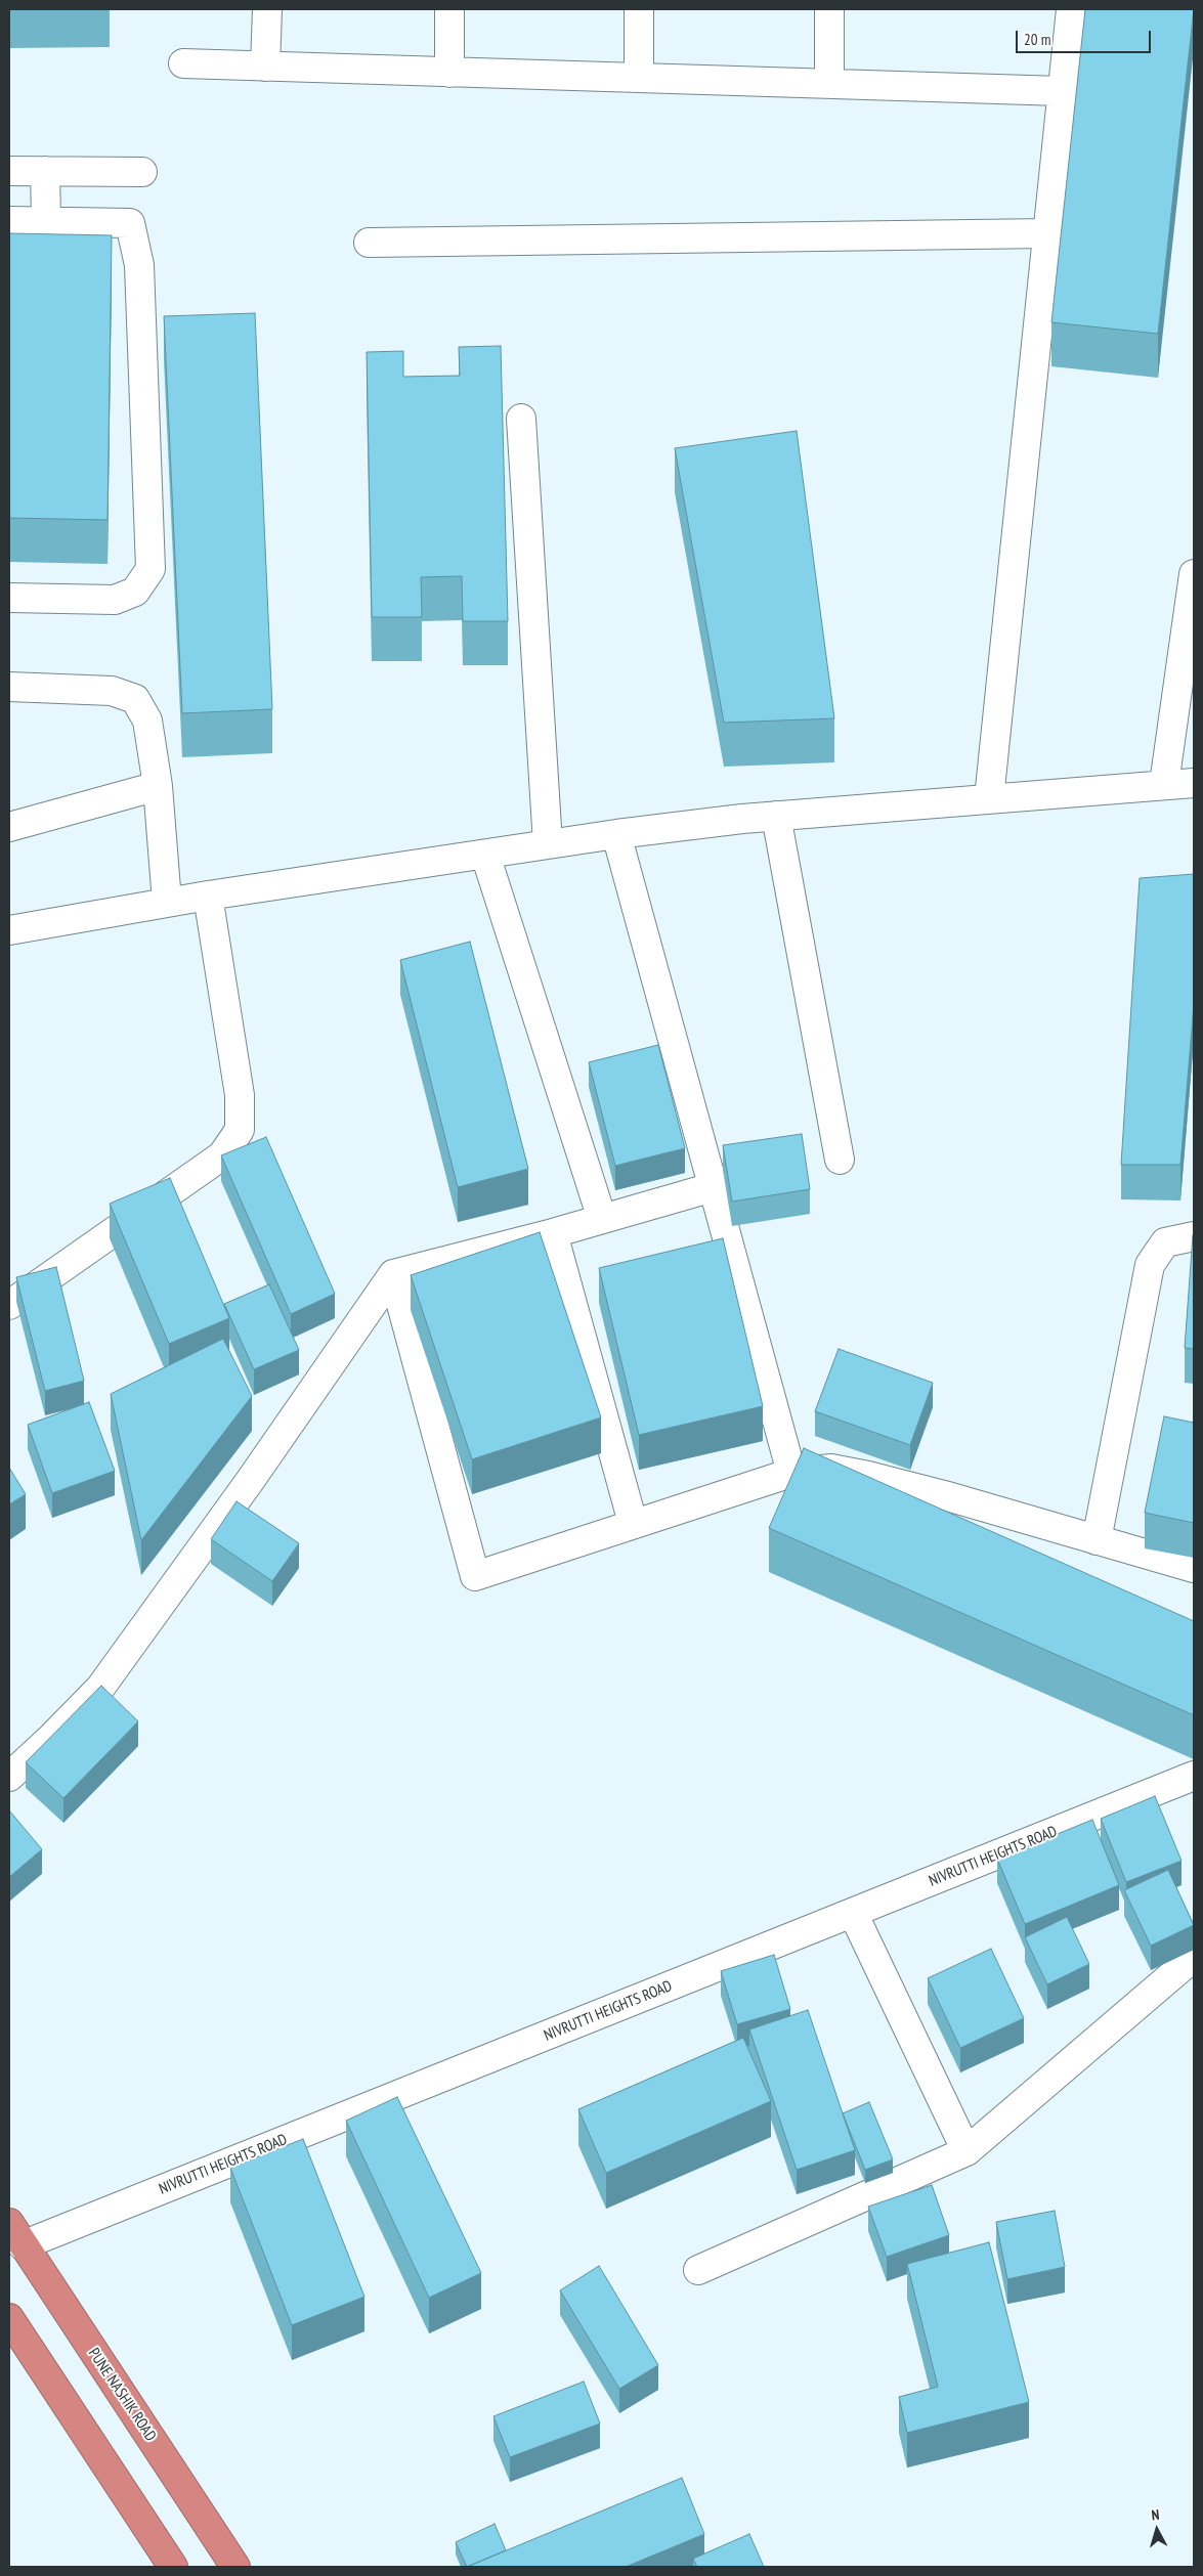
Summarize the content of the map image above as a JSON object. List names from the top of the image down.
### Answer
{
  "streets": {
    "highway": ["PUNE NASHIK ROAD"],
    "street": ["NIVRUTTI HEIGHTS ROAD"]
  },
  "crossings": [
    ["NIVRUTTI HEIGHTS ROAD", "PUNE NASHIK ROAD"]
  ],
  "scale_bar": "20 m",
  "north": "top"
}
